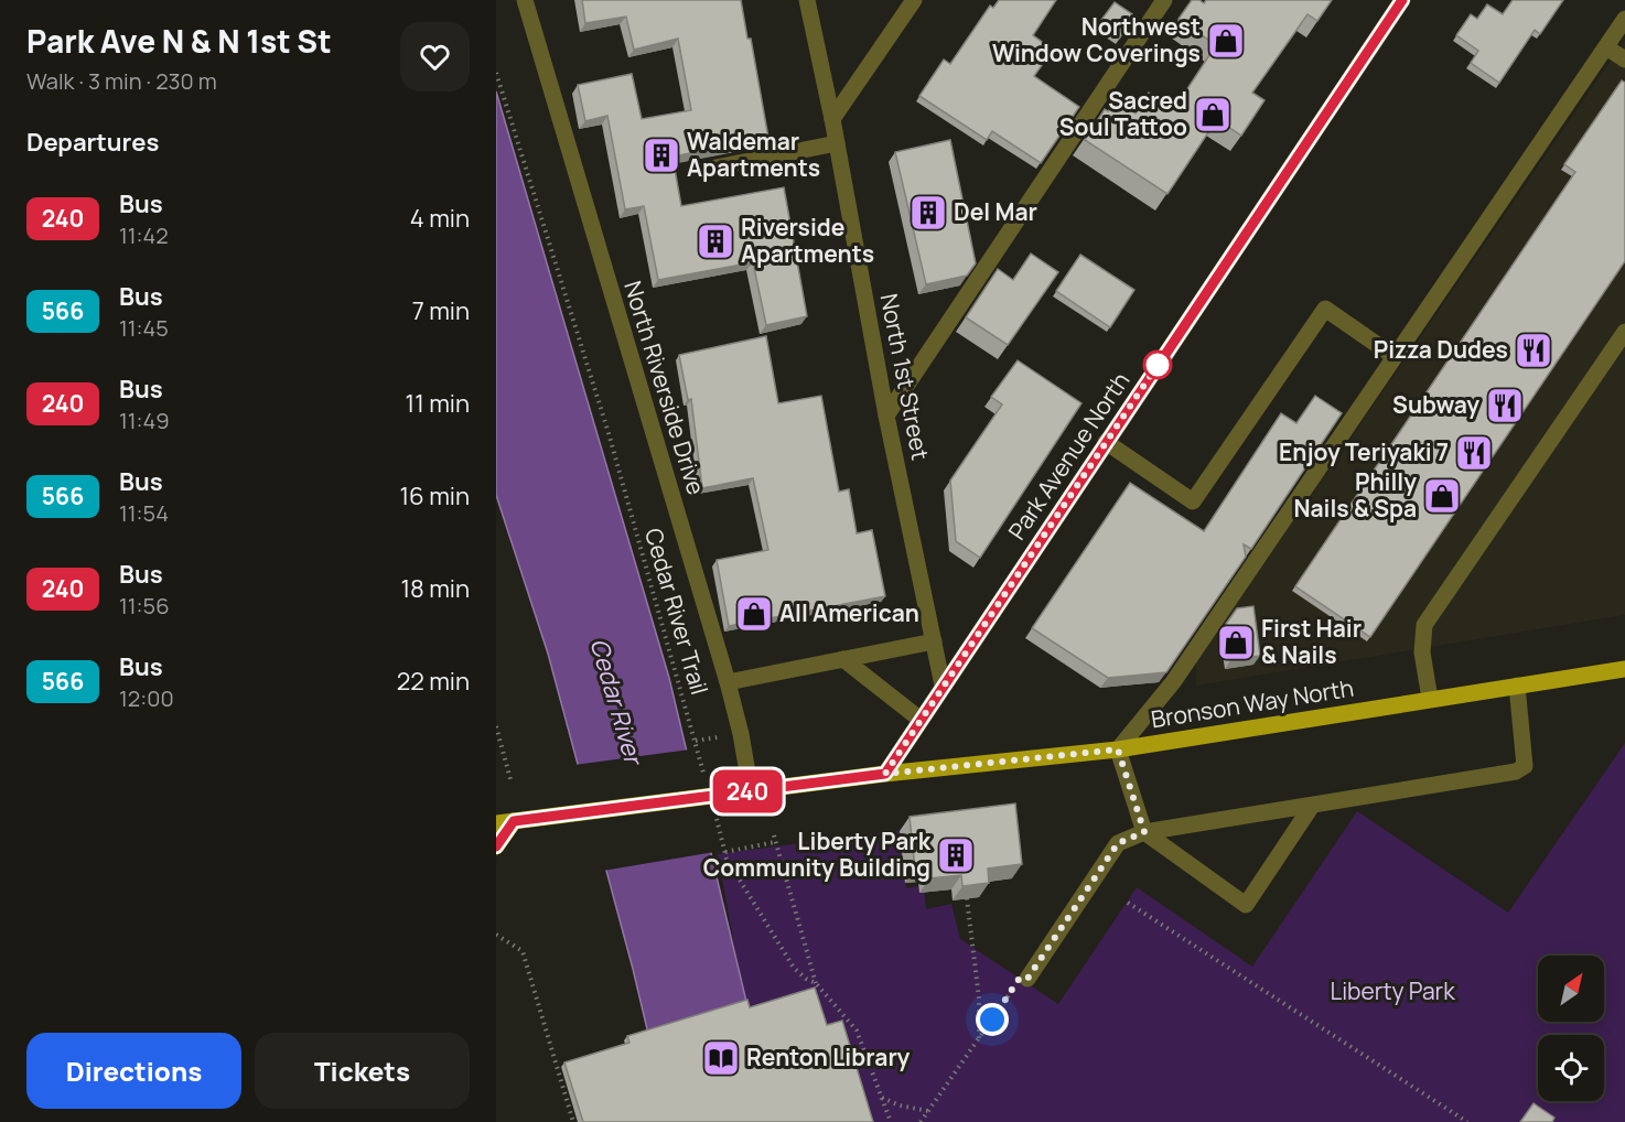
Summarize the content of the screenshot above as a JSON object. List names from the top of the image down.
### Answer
{
  "streets": {
    "main road": ["Bronson Way North"],
    "street": ["North 1st Street", "North Riverside Drive", "Park Avenue North"],
    "path": ["Cedar River Trail"]
  },
  "crossings": [
    ["North 1st Street", "Park Avenue North"],
    ["North Riverside Drive", "Bronson Way North"],
    ["Park Avenue North", "Bronson Way North"]
  ],
  "water": ["Cedar River"],
  "parks": ["Liberty Park"],
  "places": {
    "shop": [
      "Northwest Window Coverings",
      "Sacred Soul Tattoo",
      "Philly Nails & Spa",
      "All American",
      "First Hair & Nails"
    ],
    "building": [
      "Waldemar Apartments",
      "Del Mar",
      "Riverside Apartments",
      "Liberty Park Community Building"
    ],
    "restaurant": ["Pizza Dudes", "Subway", "Enjoy Teriyaki 7"],
    "library": ["Renton Library"]
  },
  "lines": ["bus line 240"],
  "north": "top right",
  "page": {
    "heading": [
      ["Park Ave N & N 1st St", "Walk · 3 min · 230 m"],
      "Departures"
    ],
    "on_map": "240",
    "list": [
      {
        "mark": "240",
        "name": "Bus",
        "note": "11:42",
        "value": "4 min"
      },
      {
        "mark": "566",
        "name": "Bus",
        "note": "11:45",
        "value": "7 min"
      },
      {
        "mark": "240",
        "name": "Bus",
        "note": "11:49",
        "value": "11 min"
      },
      {
        "mark": "566",
        "name": "Bus",
        "note": "11:54",
        "value": "16 min"
      },
      {
        "mark": "240",
        "name": "Bus",
        "note": "11:56",
        "value": "18 min"
      },
      {
        "mark": "566",
        "name": "Bus",
        "note": "12:00",
        "value": "22 min"
      }
    ],
    "buttons": ["Directions", "Tickets"]
  }
}
